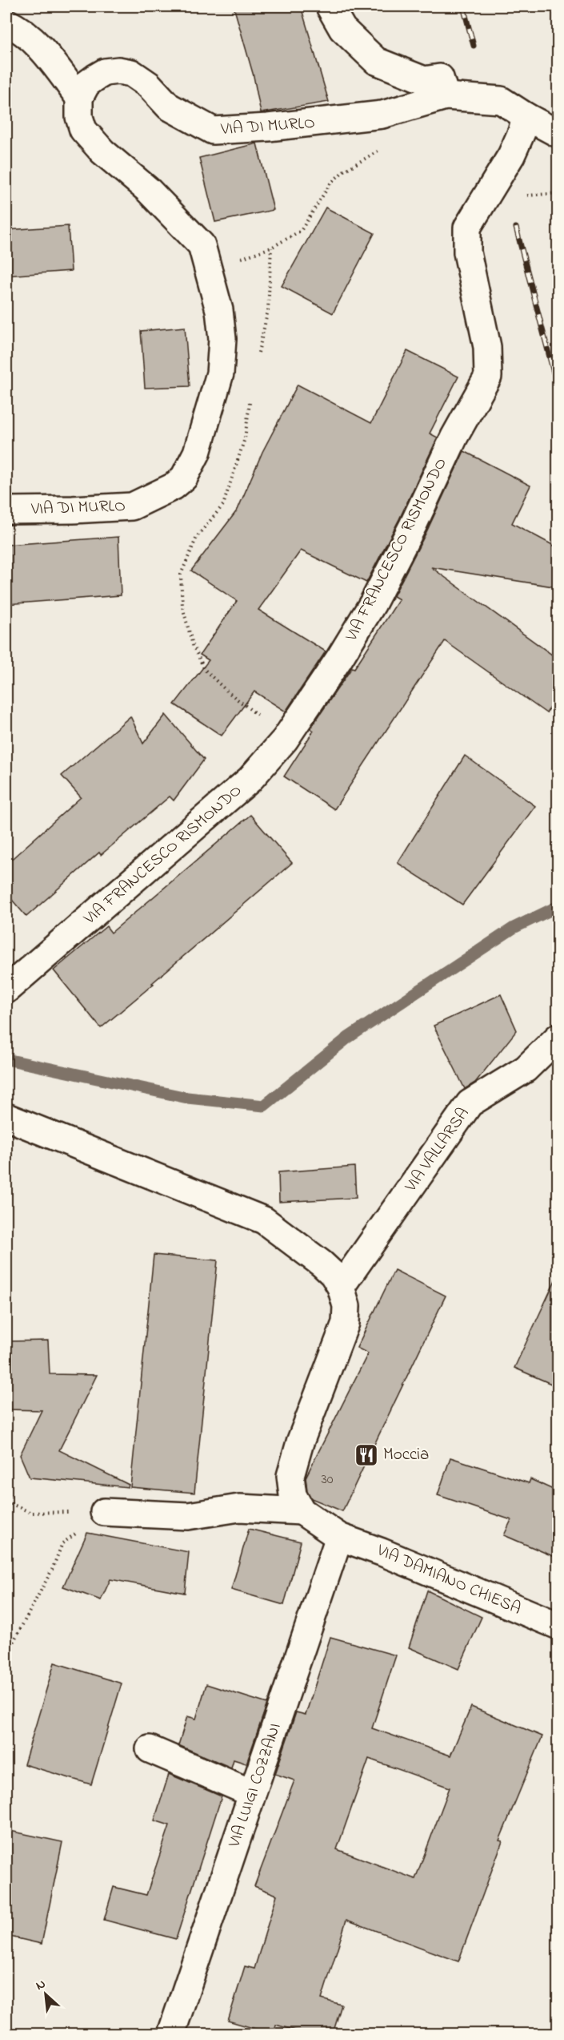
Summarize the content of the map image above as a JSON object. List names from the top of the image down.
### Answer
{
  "streets": {
    "street": [
      "VIA DI MURLO",
      "VIA FRANCESCO RISMONDO",
      "VIA VALLARSA",
      "VIA DAMIANO CHIESA",
      "VIA LUIGI COZZANI"
    ]
  },
  "crossings": [
    ["VIA DI MURLO", "VIA FRANCESCO RISMONDO"],
    ["VIA DAMIANO CHIESA", "VIA LUIGI COZZANI"]
  ],
  "places": {
    "restaurant": ["Moccia"]
  },
  "house_numbers": ["30"],
  "north": "top left"
}
